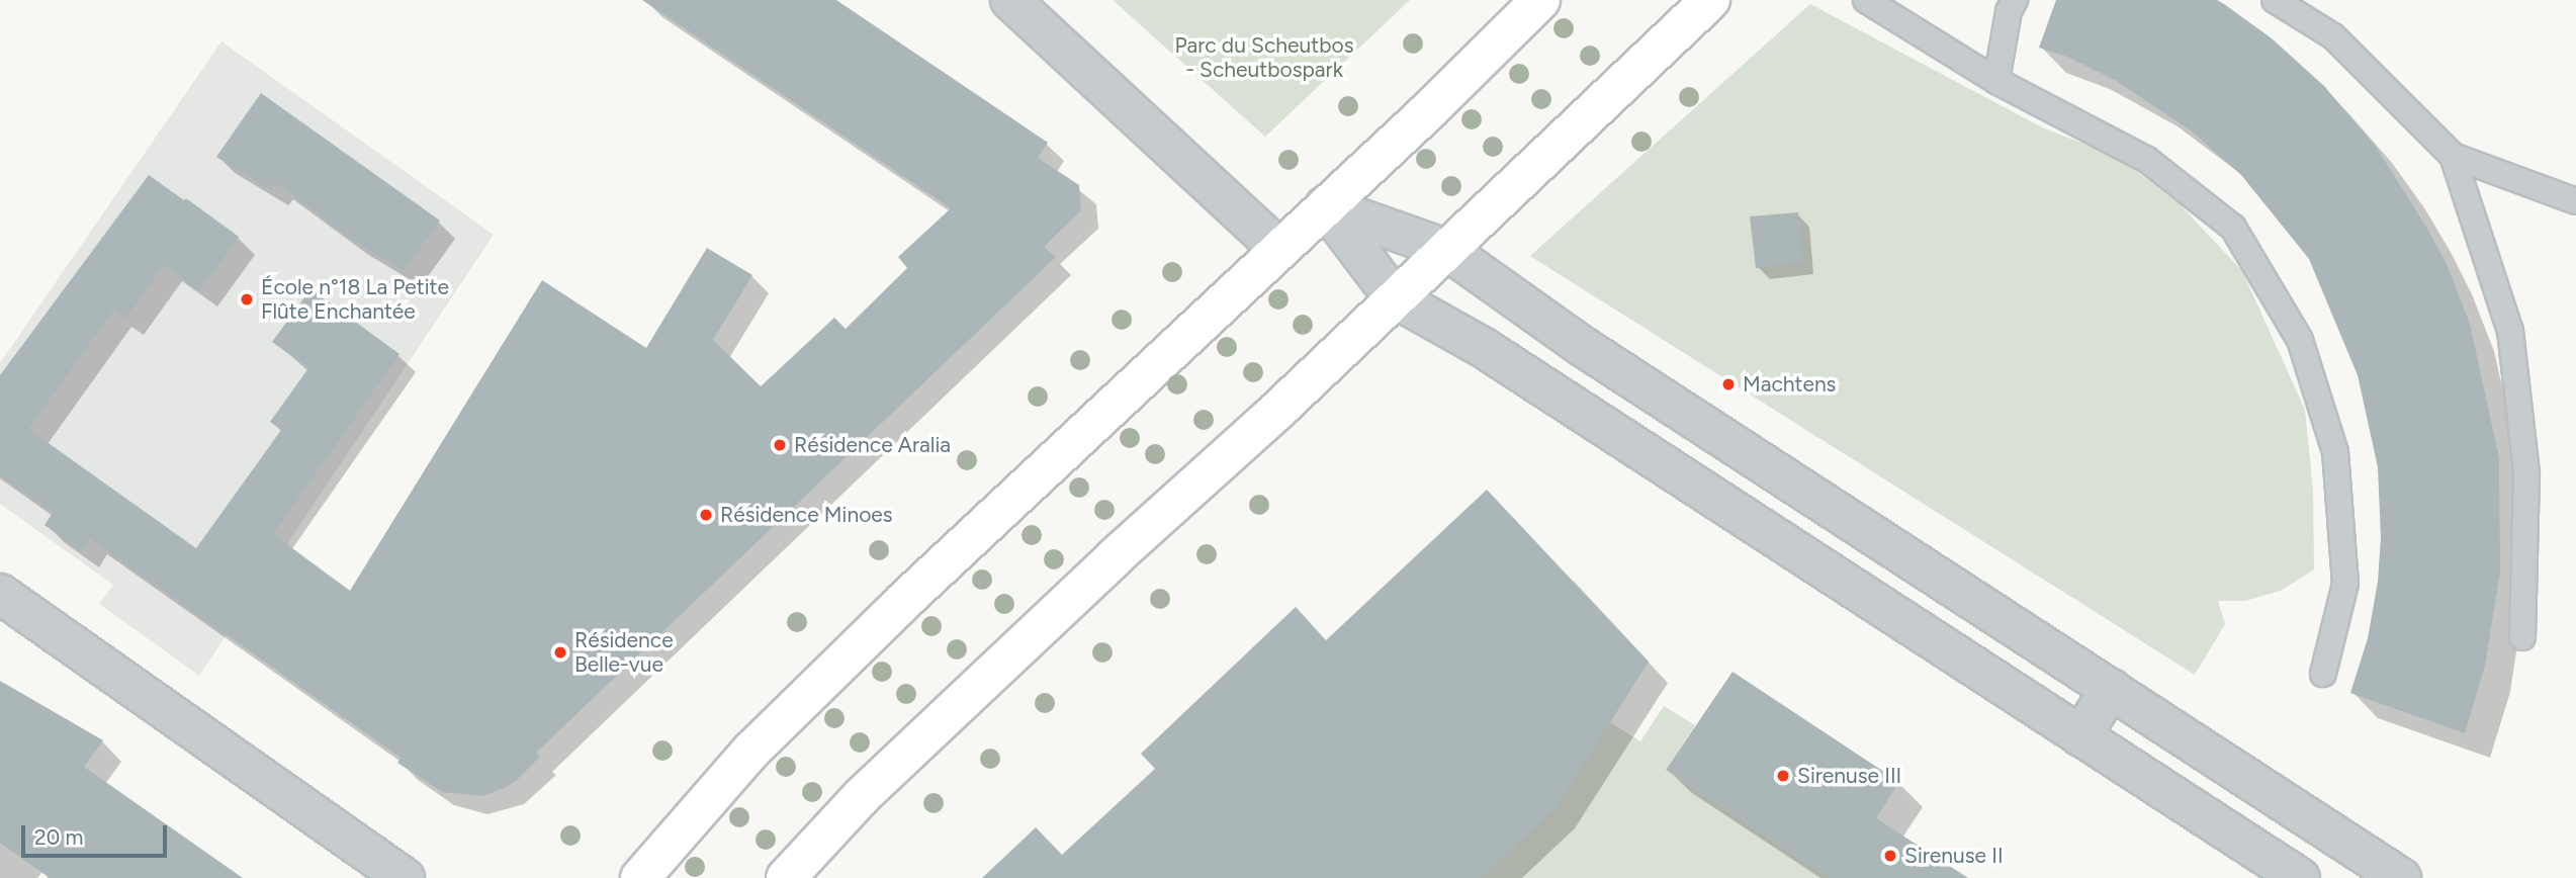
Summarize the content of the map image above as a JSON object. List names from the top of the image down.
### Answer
{
  "parks": ["Parc du Scheutbos - Scheutbospark"],
  "places": [
    "École n°18 La Petite Flûte Enchantée",
    "Machtens",
    "Résidence Aralia",
    "Résidence Minoes",
    "Résidence Belle-vue",
    "Sirenuse III",
    "Sirenuse II"
  ],
  "scale_bar": "20 m"
}
